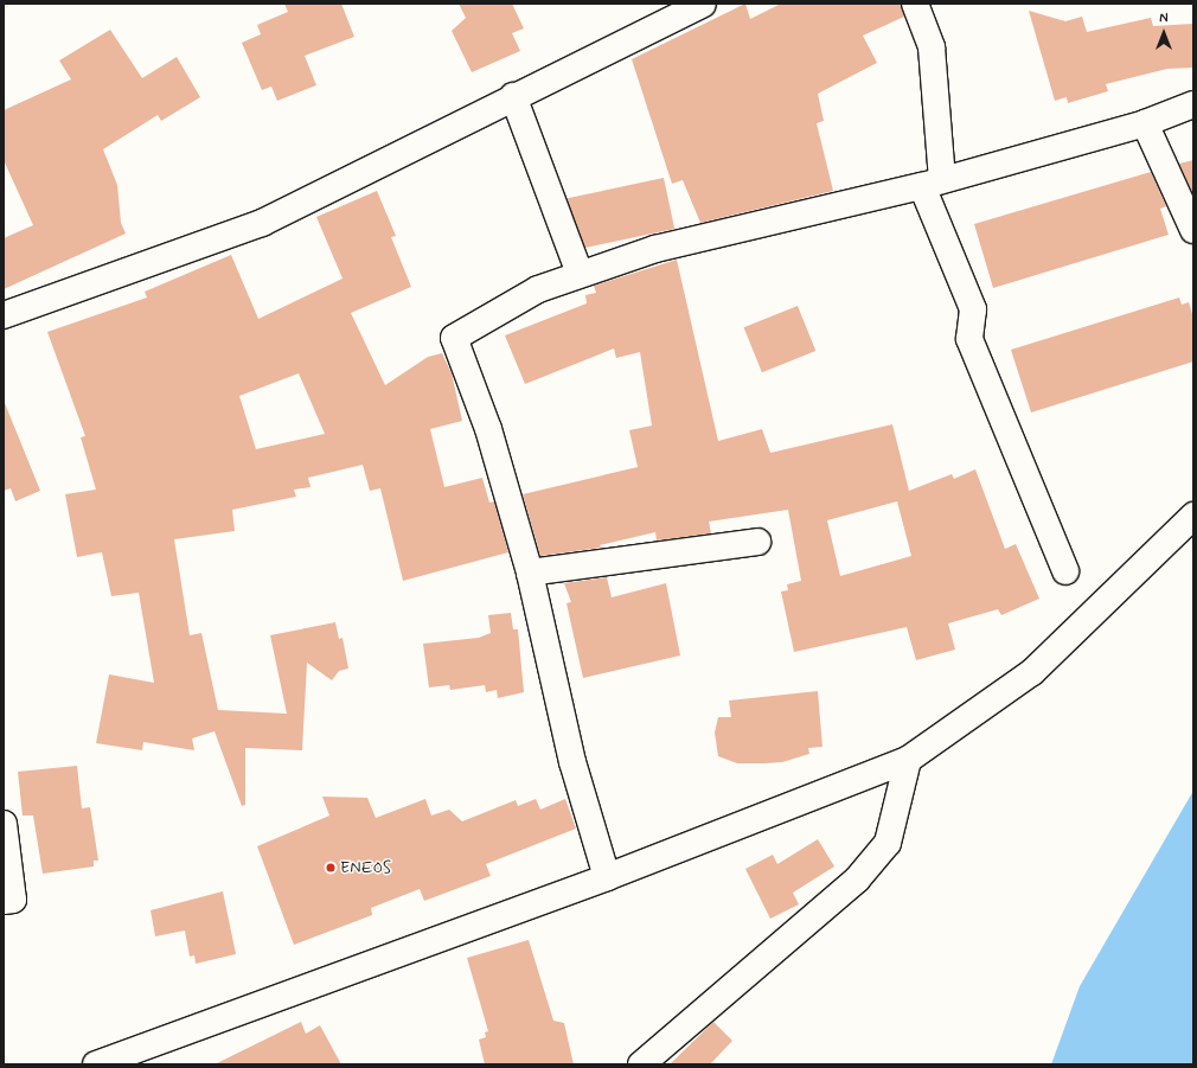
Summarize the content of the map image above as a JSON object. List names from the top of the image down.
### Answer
{
  "places": ["ENEOS"],
  "north": "top"
}
